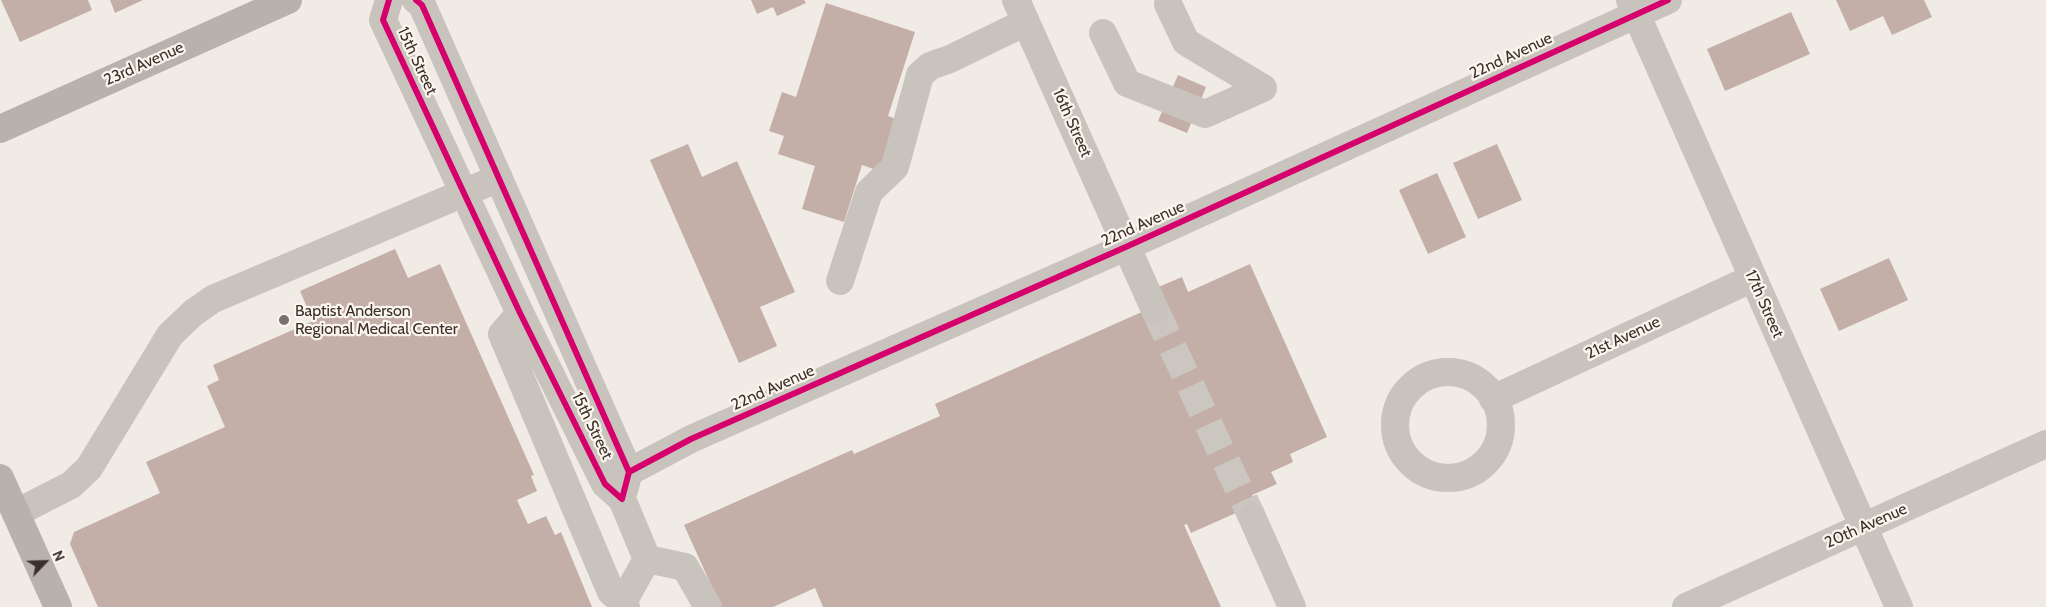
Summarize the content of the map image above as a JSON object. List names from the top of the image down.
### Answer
{
  "streets": {
    "main road": ["23rd Avenue"],
    "street": [
      "22nd Avenue",
      "15th Street",
      "16th Street",
      "17th Street",
      "21st Avenue",
      "20th Avenue"
    ]
  },
  "crossings": [
    ["22nd Avenue", "15th Street"],
    ["22nd Avenue", "16th Street"],
    ["22nd Avenue", "17th Street"],
    ["17th Street", "21st Avenue"],
    ["17th Street", "20th Avenue"]
  ],
  "places": ["Baptist Anderson Regional Medical Center"],
  "north": "top right"
}
